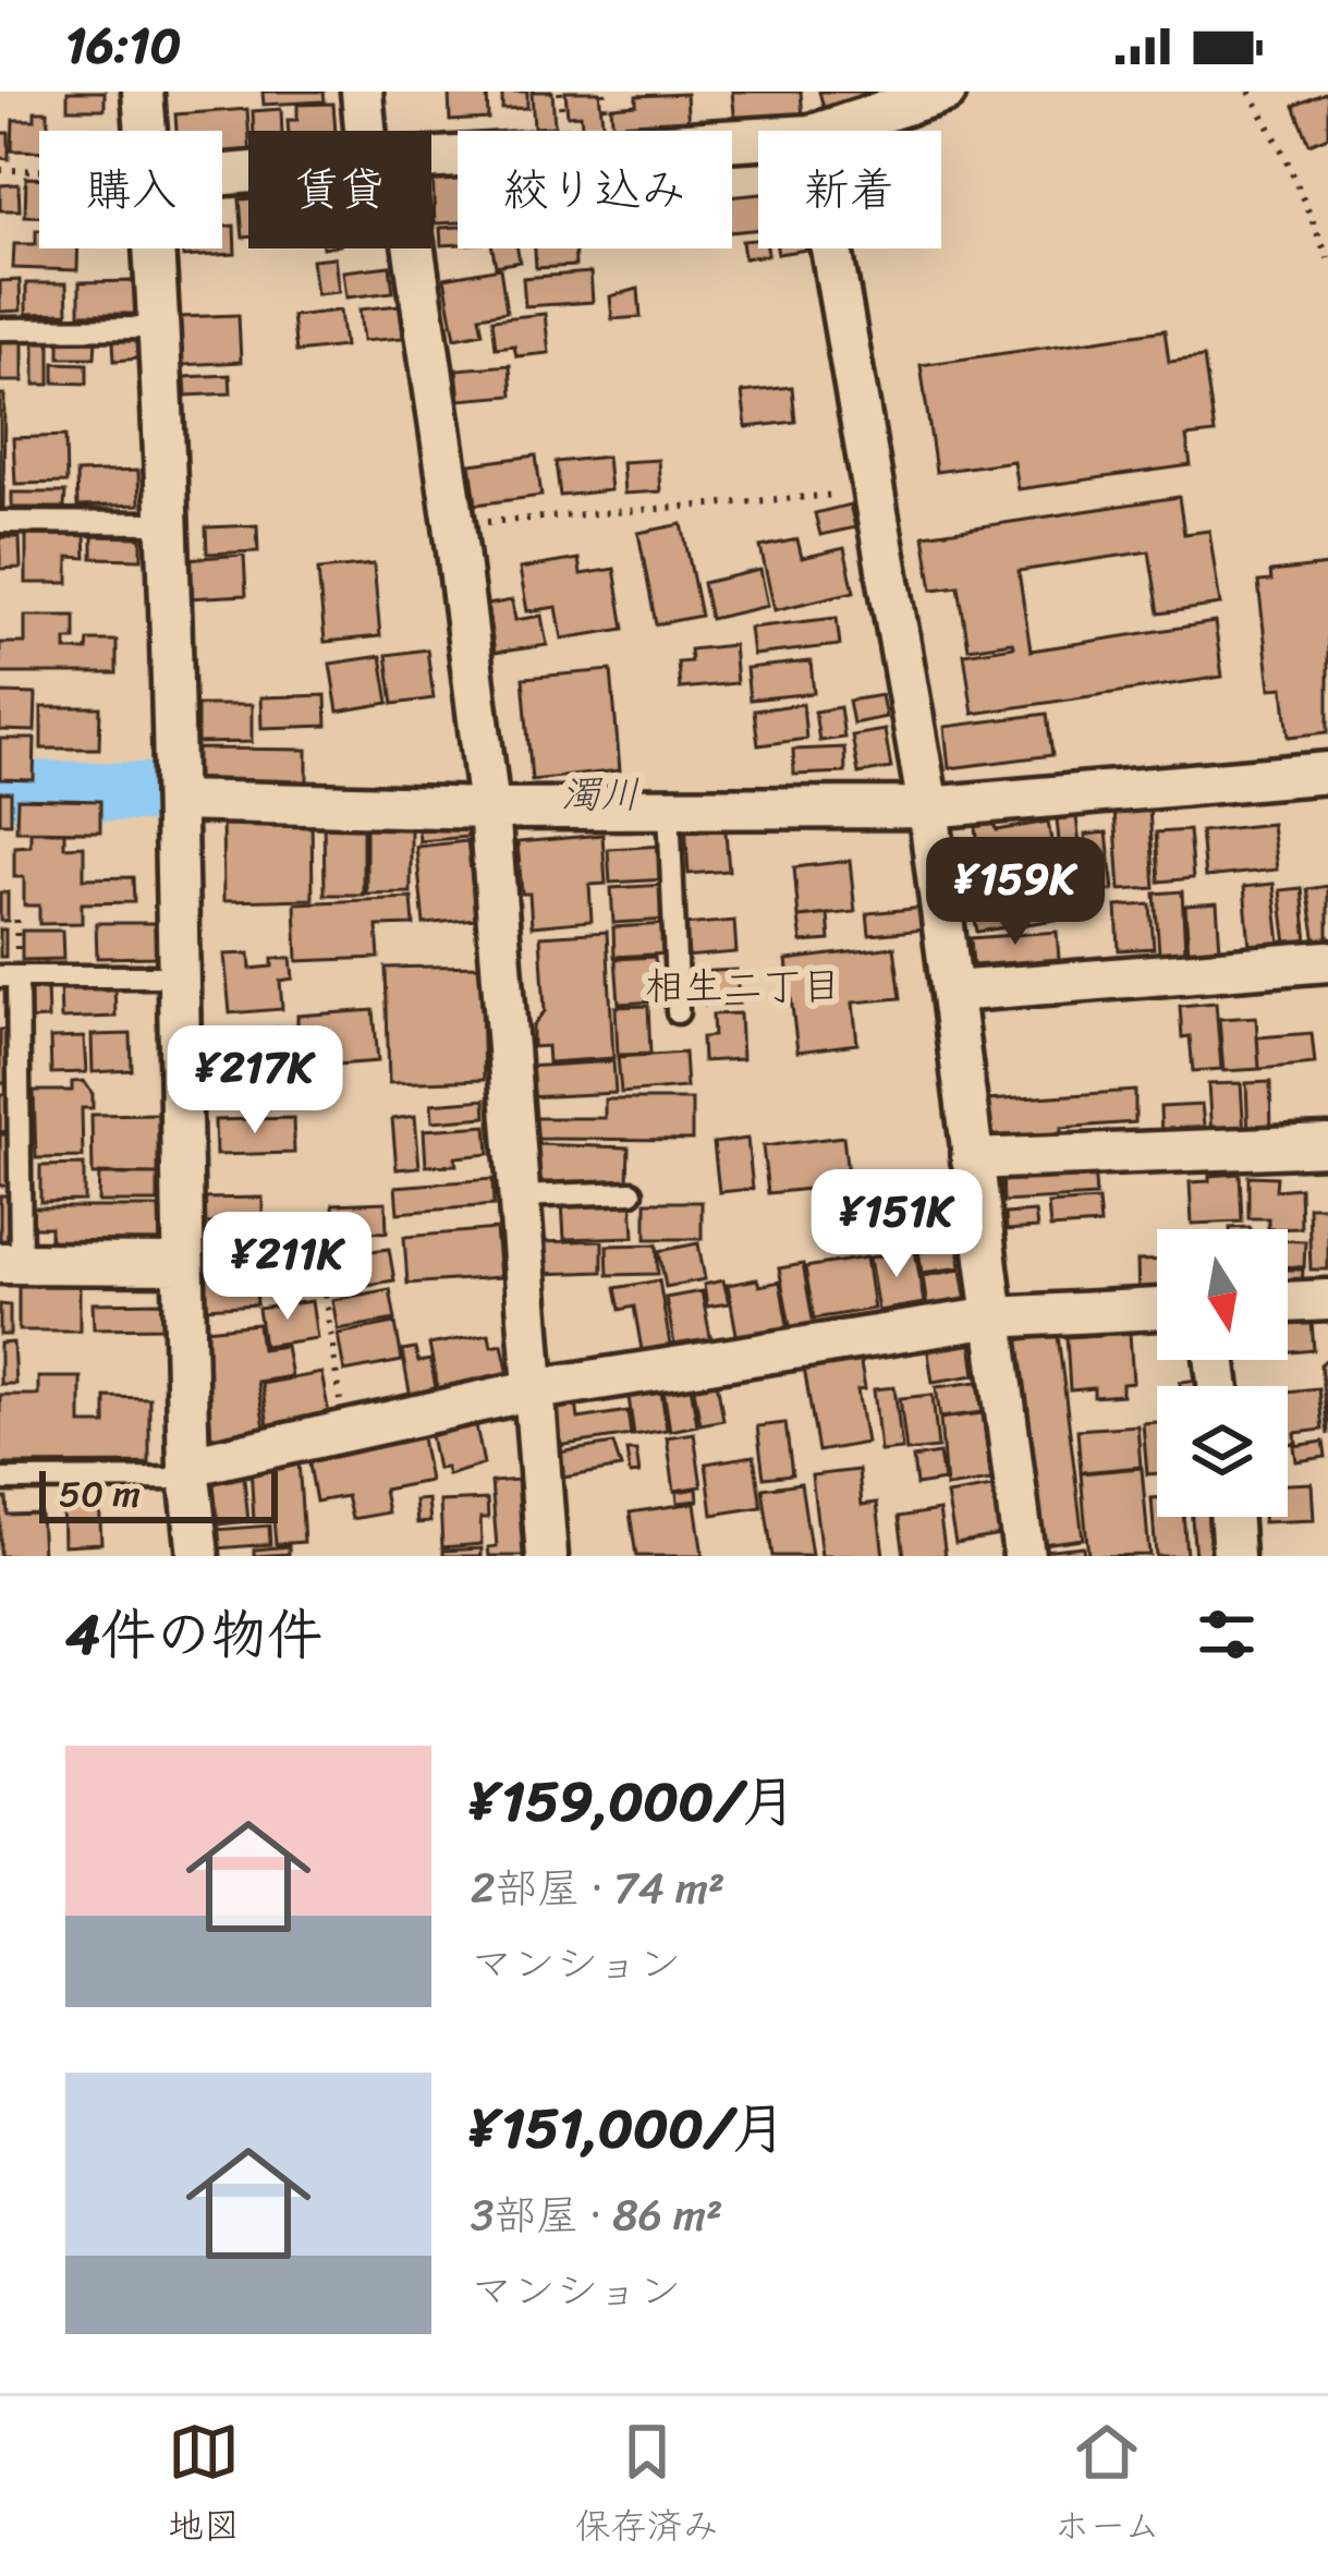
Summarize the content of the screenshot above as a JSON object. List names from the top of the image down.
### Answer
{
  "districts": ["相生二丁目"],
  "water": ["濁川"],
  "scale_bar": "50 m",
  "north": "bottom",
  "page": {
    "status": "16:10",
    "chip": [
      "購入",
      "賃貸",
      "絞り込み",
      "新着"
    ],
    "price": [
      "¥159K",
      "¥217K",
      "¥151K",
      "¥211K"
    ],
    "scale": "50 m",
    "heading": "4件の物件",
    "list": [
      {
        "name": "¥159,000/月",
        "note": "2部屋 · 74 m² · マンション"
      },
      {
        "name": "¥151,000/月",
        "note": "3部屋 · 86 m² · マンション"
      }
    ],
    "tabs": ["地図", "保存済み", "ホーム"]
  }
}
